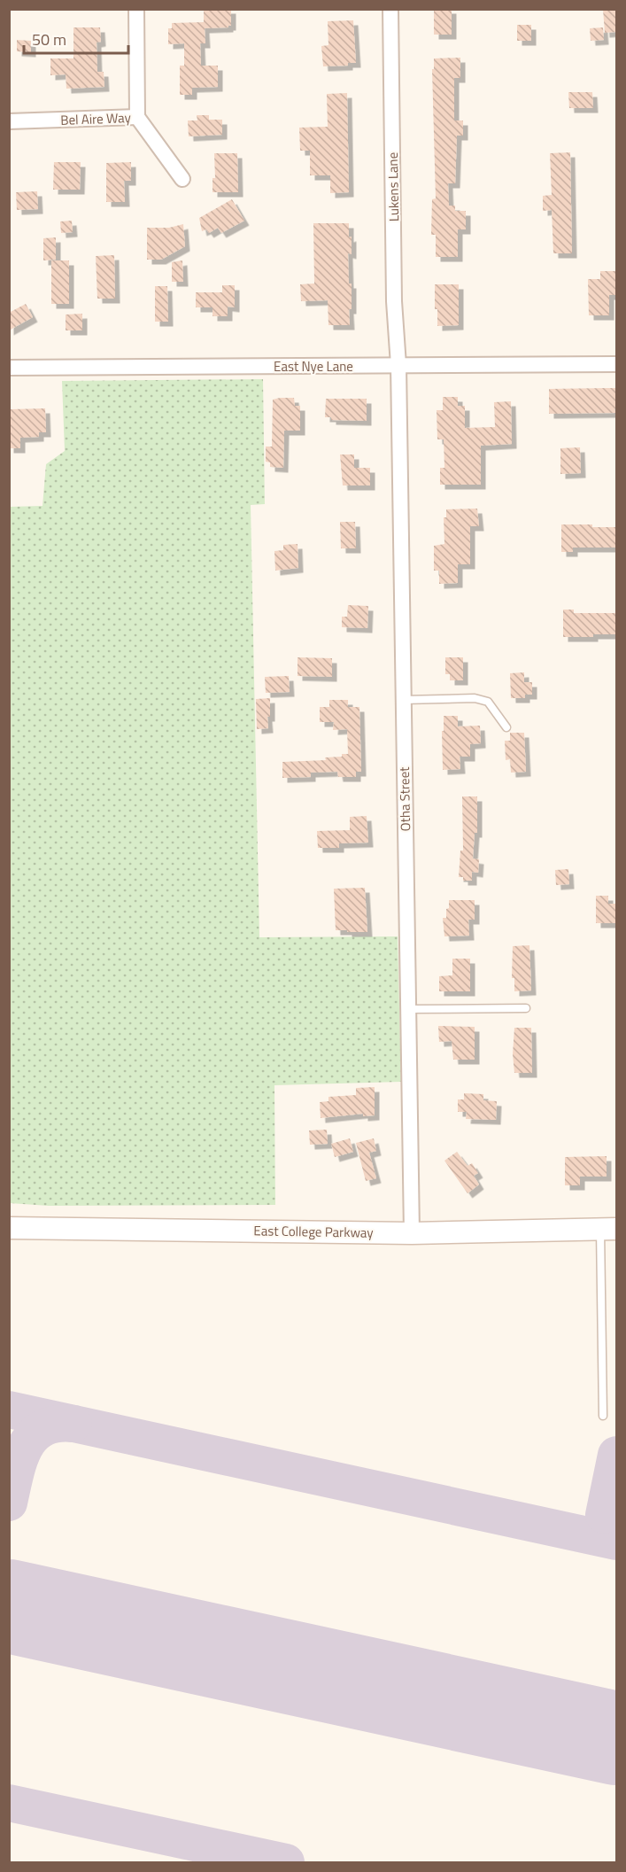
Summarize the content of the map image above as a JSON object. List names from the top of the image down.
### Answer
{
  "streets": {
    "main road": ["East College Parkway"],
    "street": [
      "Bel Aire Way",
      "Lukens Lane",
      "East Nye Lane",
      "Otha Street"
    ]
  },
  "crossings": [
    ["Lukens Lane", "East Nye Lane"],
    ["Lukens Lane", "Otha Street"],
    ["East Nye Lane", "Otha Street"],
    ["Otha Street", "East College Parkway"]
  ],
  "scale_bar": "50 m"
}
